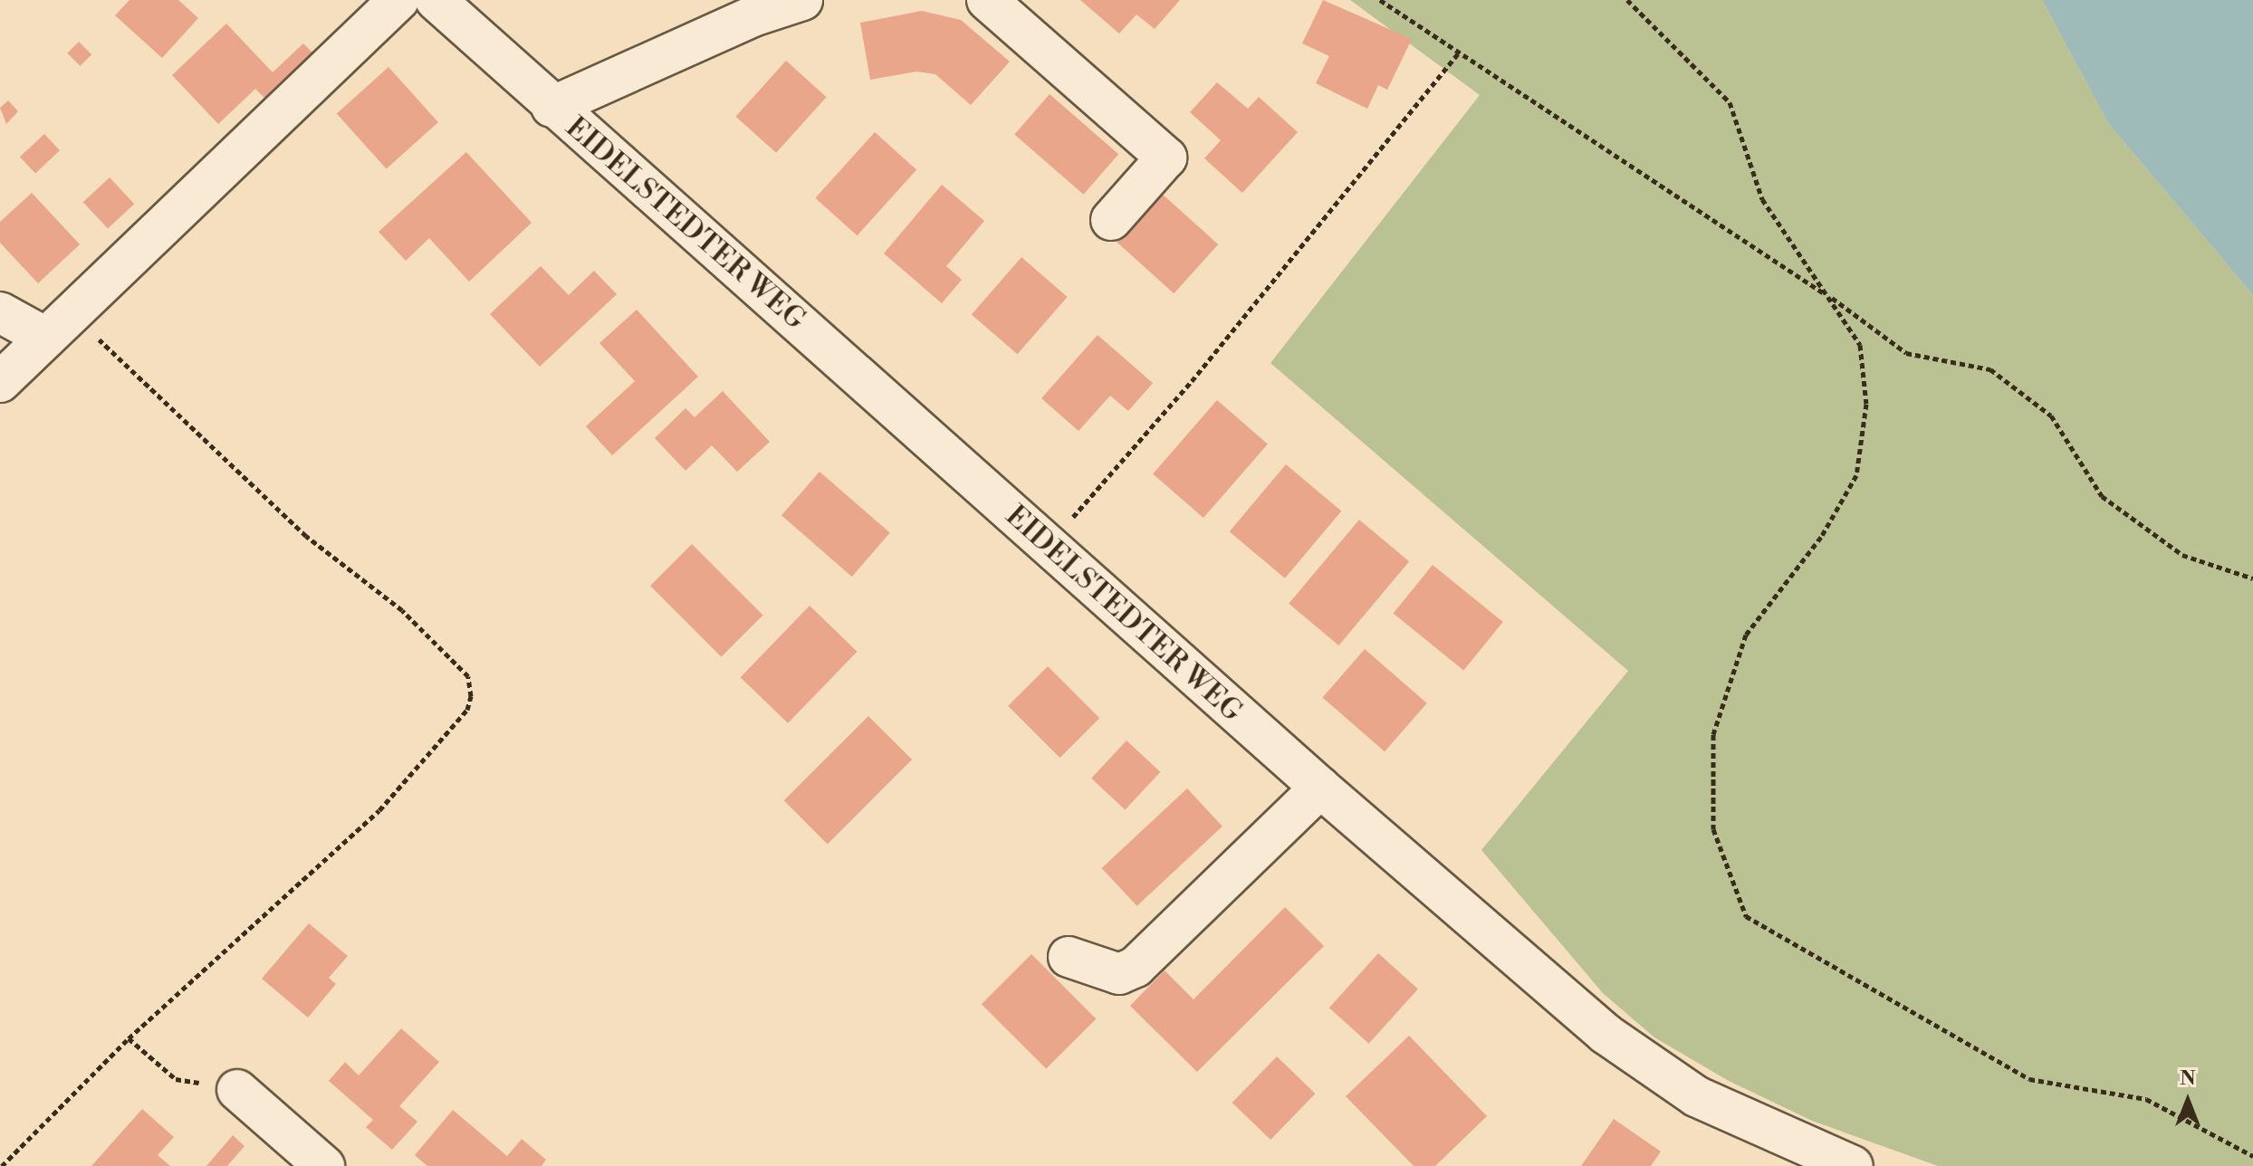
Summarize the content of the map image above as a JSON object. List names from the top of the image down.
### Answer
{
  "streets": {
    "street": ["EIDELSTEDTER WEG"]
  },
  "north": "top"
}
